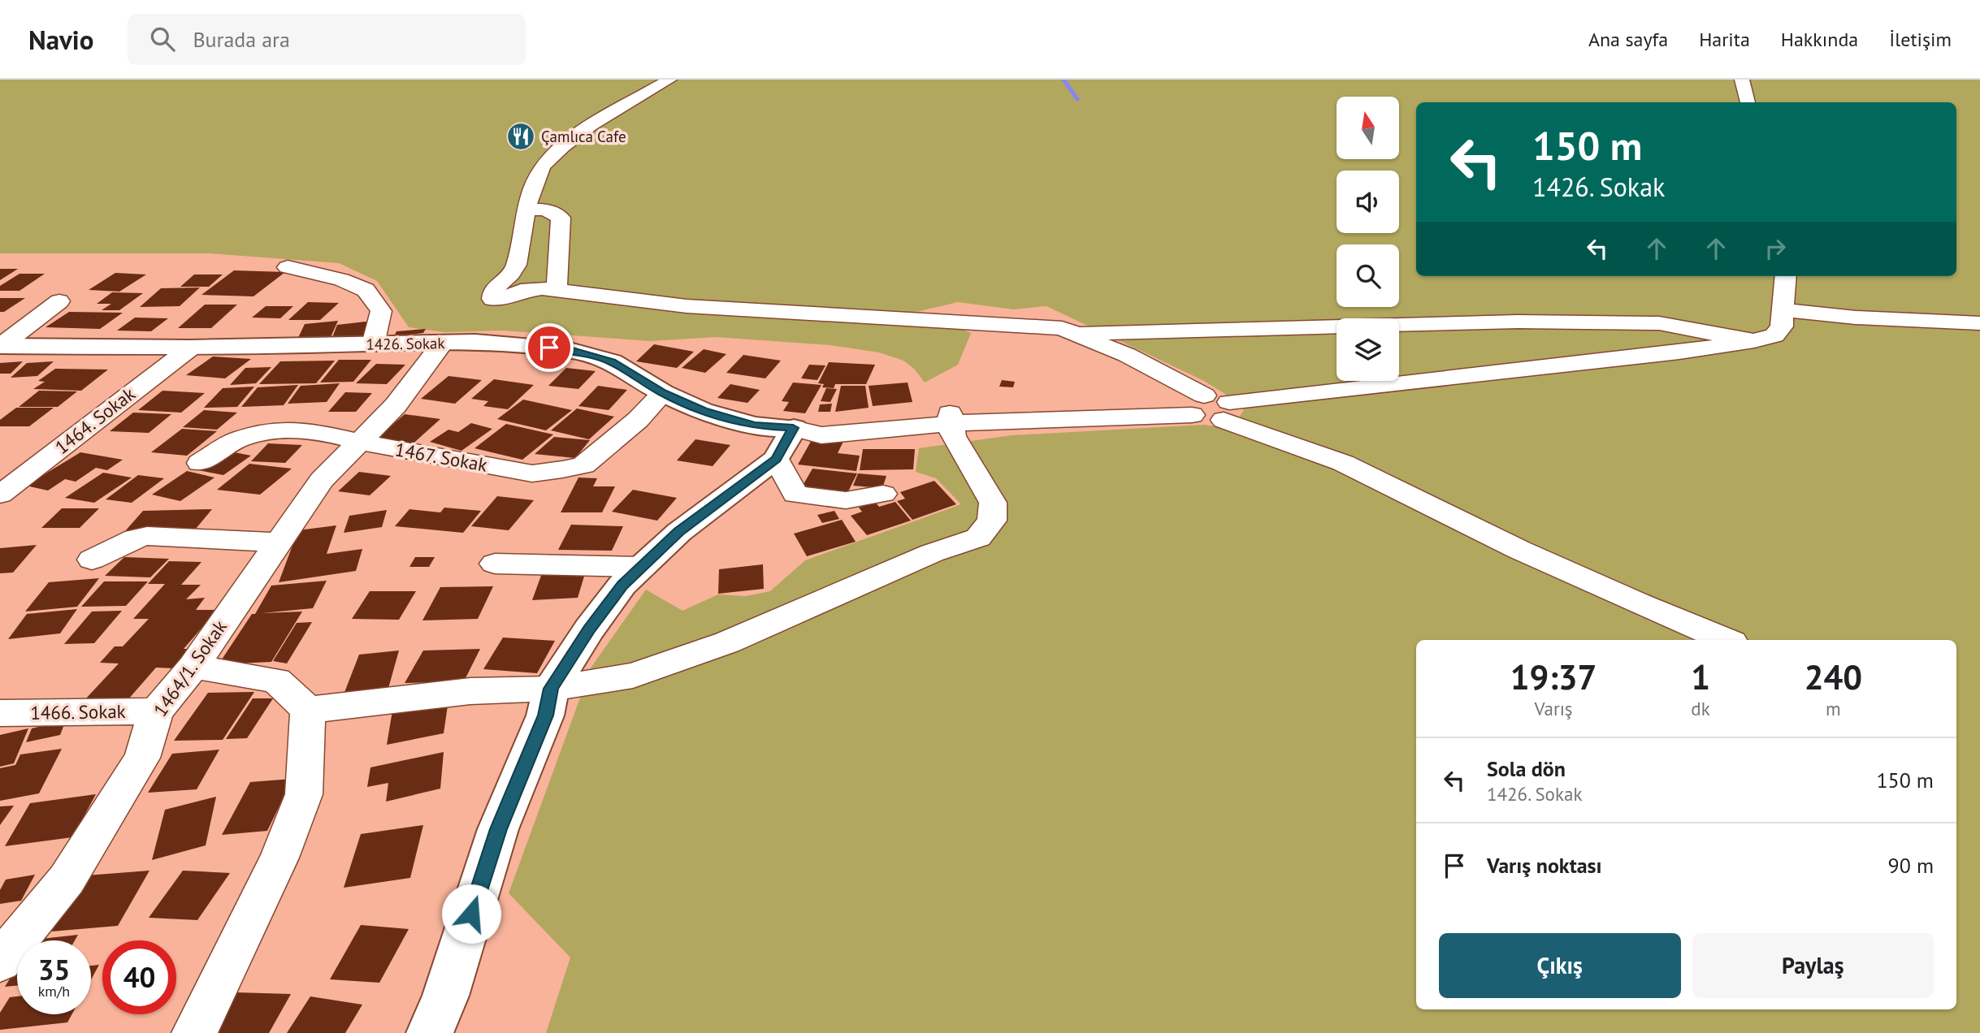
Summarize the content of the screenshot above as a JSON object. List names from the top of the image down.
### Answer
{
  "streets": {
    "main road": ["1426. Sokak"],
    "street": [
      "1464. Sokak",
      "1467. Sokak",
      "1464/1. Sokak",
      "1466. Sokak"
    ]
  },
  "crossings": [
    ["1426. Sokak", "1464. Sokak"],
    ["1426. Sokak", "1467. Sokak"],
    ["1426. Sokak", "1464/1. Sokak"],
    ["1467. Sokak", "1464/1. Sokak"],
    ["1464/1. Sokak", "1466. Sokak"]
  ],
  "places": {
    "restaurant": ["Çamlıca Cafe"]
  },
  "north": "top",
  "page": {
    "header": "Navio",
    "search": "Burada ara",
    "nav": [
      "Ana sayfa",
      "Harita",
      "Hakkında",
      "İletişim"
    ],
    "turn": ["150 m", "1426. Sokak"],
    "eta": [
      "19:37",
      "Varış",
      "1",
      "dk",
      "240",
      "m"
    ],
    "list": [
      {
        "name": "Sola dön",
        "note": "1426. Sokak",
        "value": "150 m"
      },
      {
        "name": "Varış noktası",
        "value": "90 m"
      }
    ],
    "buttons": ["Çıkış", "Paylaş"],
    "speed": "35 km/h",
    "limit": "40"
  }
}
